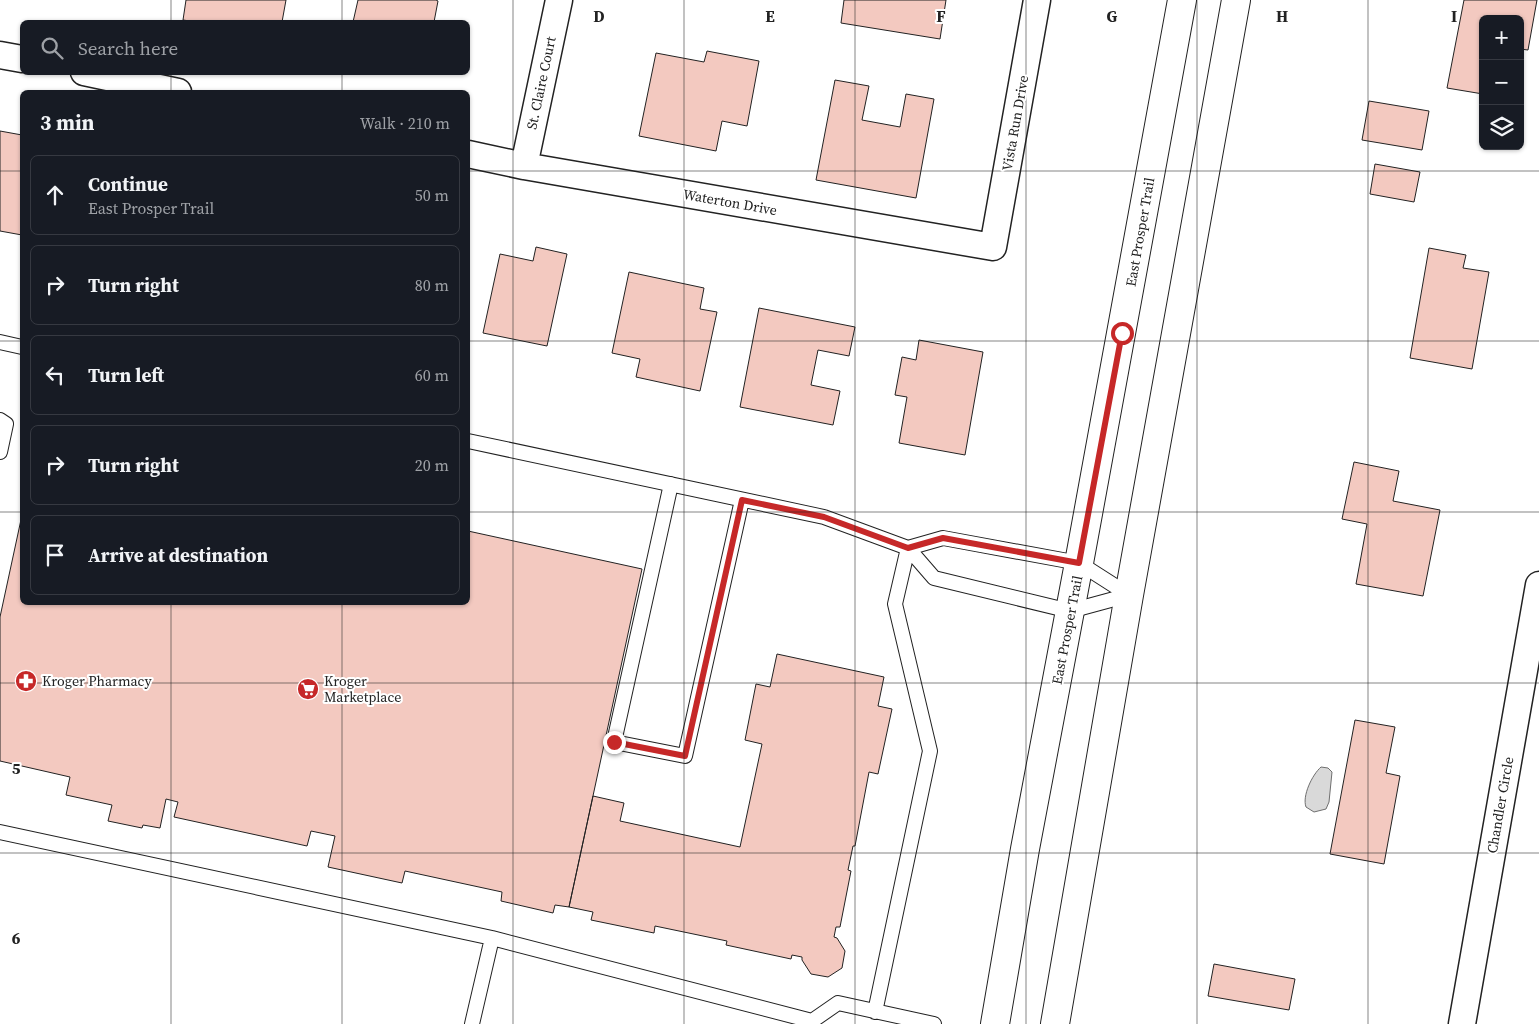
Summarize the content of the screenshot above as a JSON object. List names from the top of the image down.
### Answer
{
  "streets": {
    "main road": ["East Prosper Trail"],
    "street": [
      "St. Claire Court",
      "Vista Run Drive",
      "Waterton Drive",
      "Chandler Circle"
    ]
  },
  "crossings": [
    ["St. Claire Court", "Waterton Drive"],
    ["Vista Run Drive", "Waterton Drive"]
  ],
  "places": {
    "pharmacy": ["Kroger Pharmacy"],
    "supermarket": ["Kroger Marketplace"]
  },
  "page": {
    "map_buttons": ["+", "−"],
    "search": "Search here",
    "heading": ["3 min", "Walk · 210 m"],
    "list": [
      ["Continue", "East Prosper Trail", "50 m"],
      ["Turn right", "80 m"],
      ["Turn left", "60 m"],
      ["Turn right", "20 m"],
      "Arrive at destination"
    ]
  },
  "grid": {
    "columns": [
      "D",
      "E",
      "F",
      "G",
      "H",
      "I"
    ],
    "rows": ["5", "6"]
  }
}
